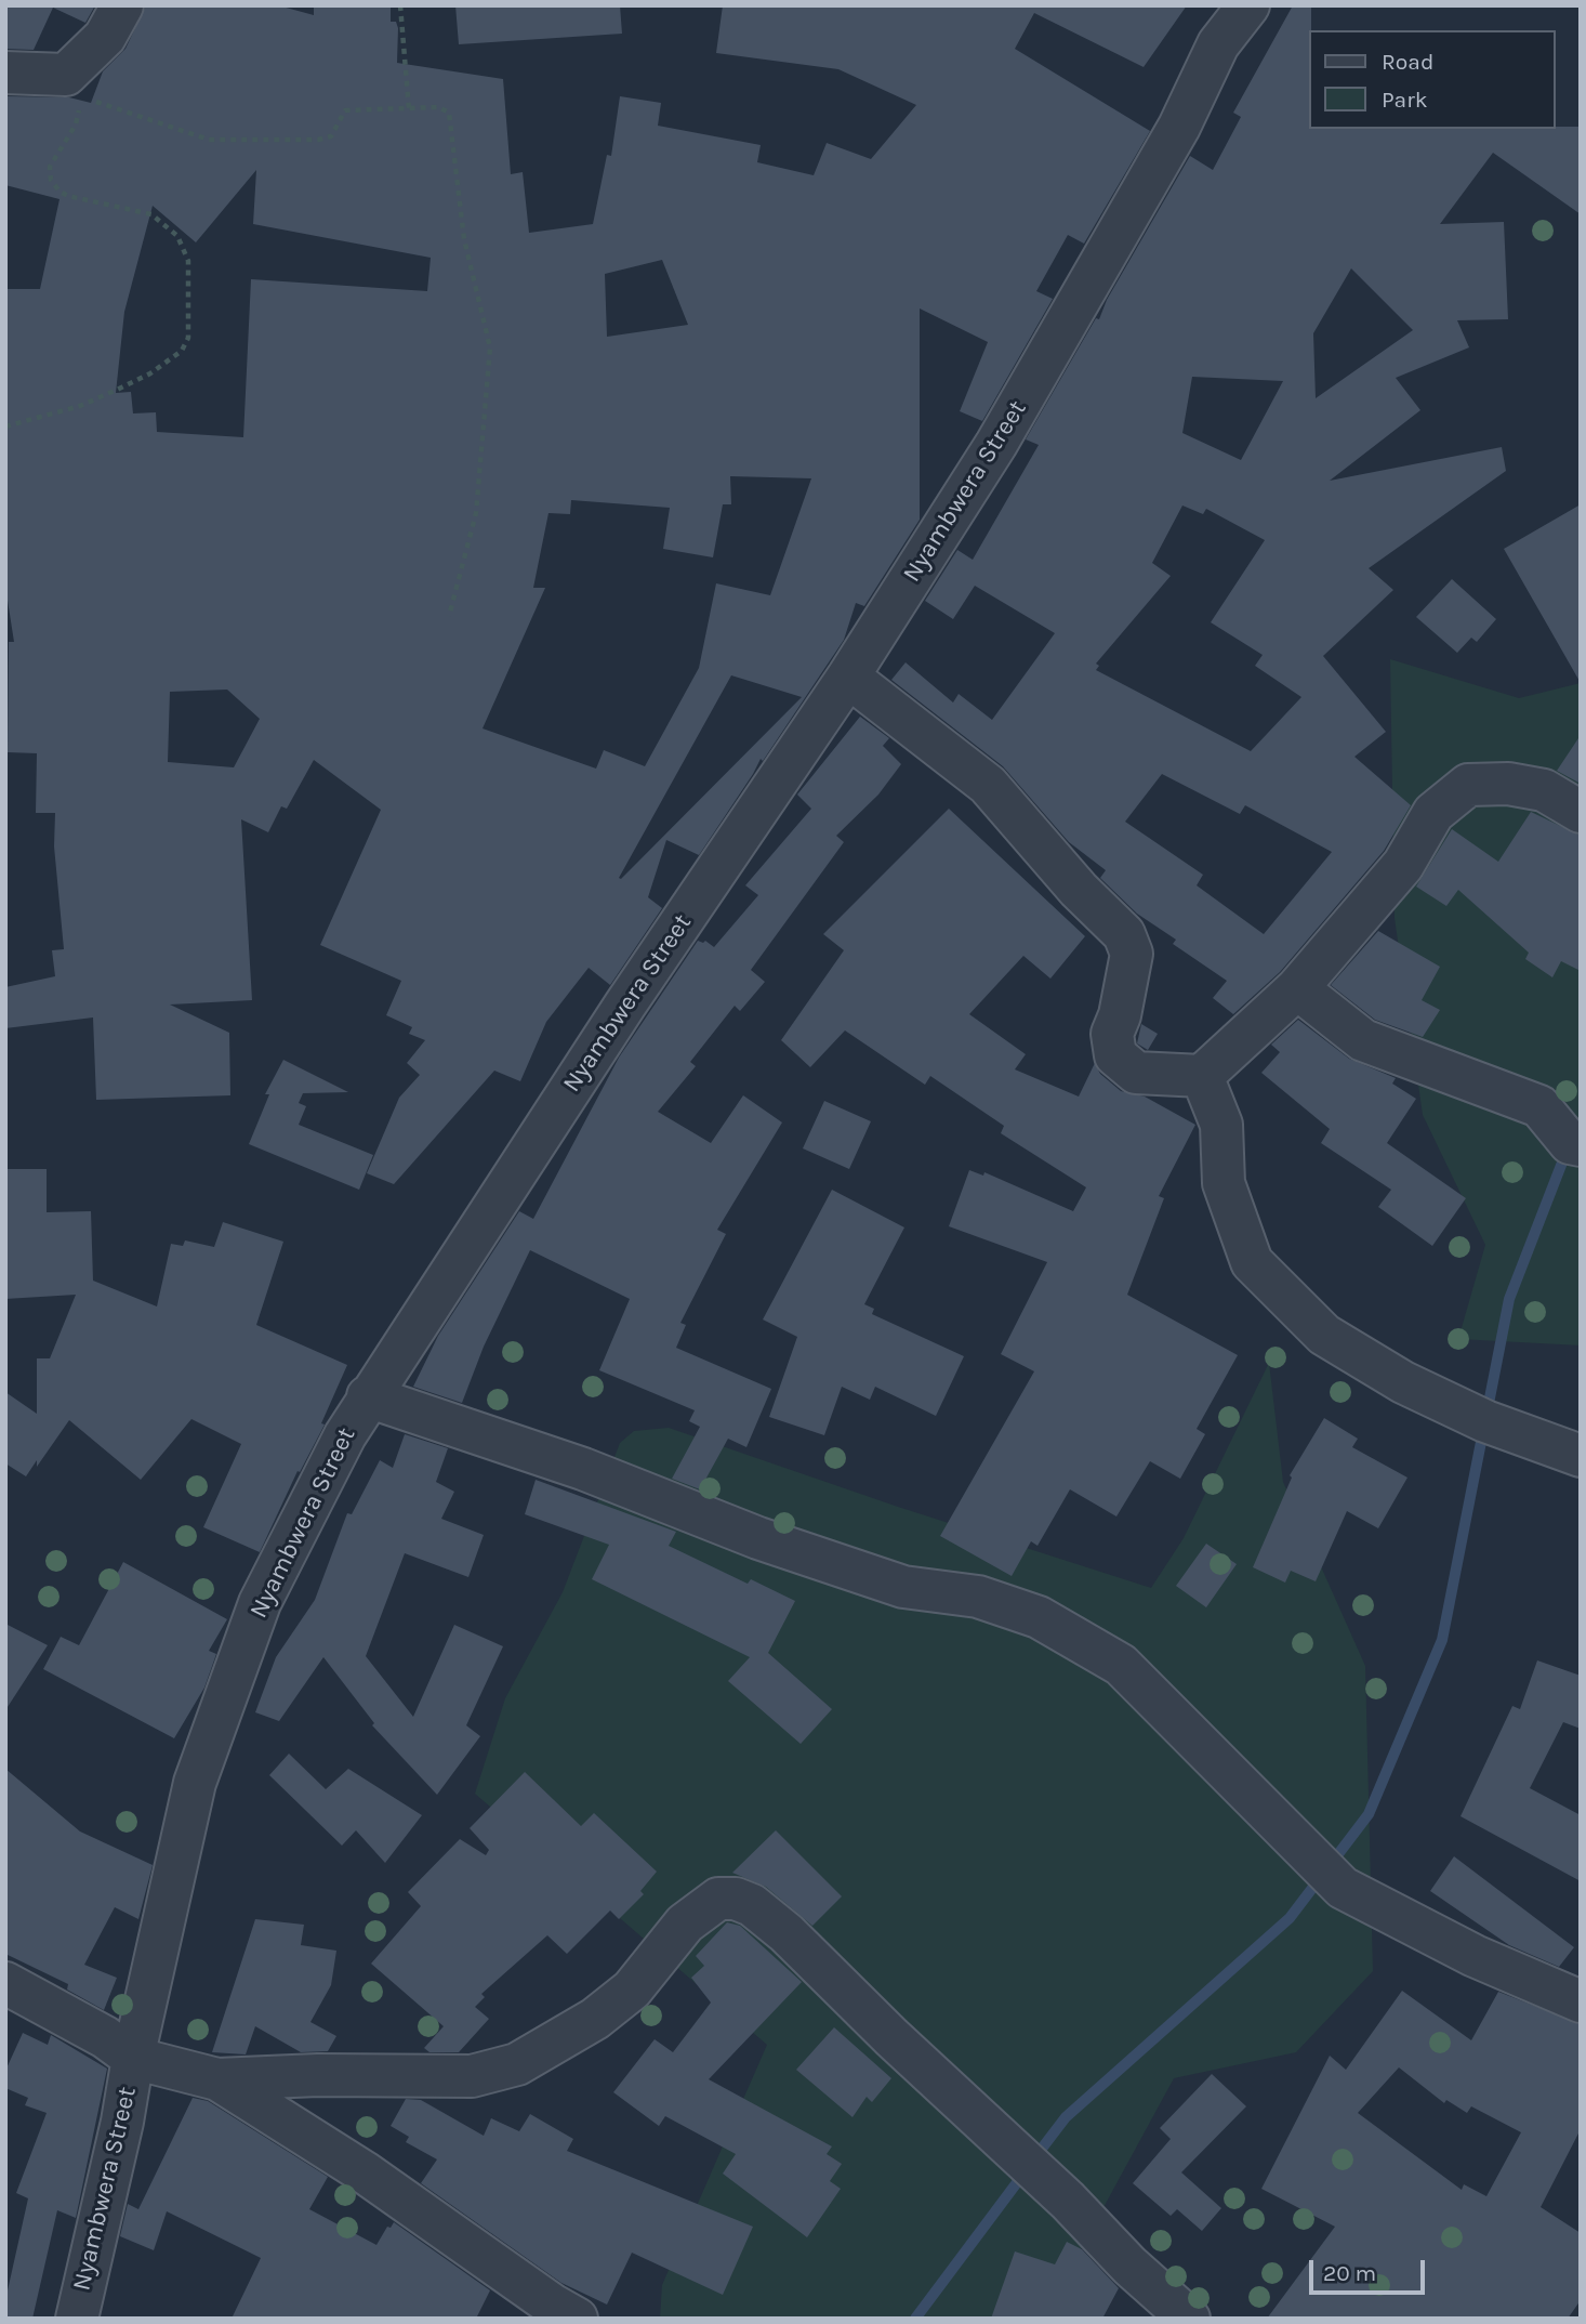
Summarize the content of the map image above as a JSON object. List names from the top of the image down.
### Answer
{
  "streets": {
    "street": ["Nyambwera Street"]
  },
  "legend": ["Road", "Park"],
  "scale_bar": "20 m"
}
